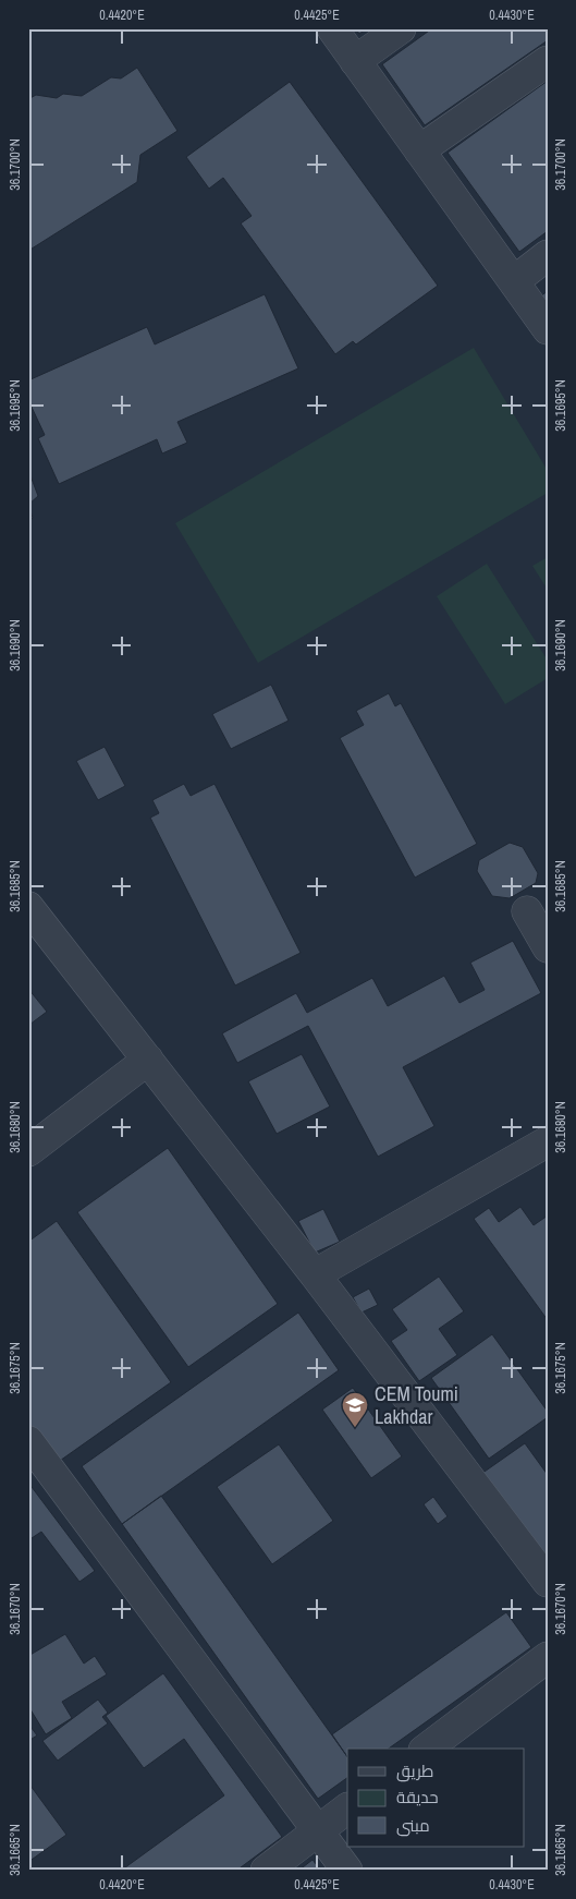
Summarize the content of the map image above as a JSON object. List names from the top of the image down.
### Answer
{
  "places": {
    "school or university": ["CEM Toumi Lakhdar"]
  },
  "legend": ["طريق", "حديقة", "مبنى"],
  "coordinates": [
    "0.4420°E",
    "0.4425°E",
    "0.4430°E",
    "36.1700°N",
    "36.1695°N",
    "36.1690°N",
    "36.1685°N",
    "36.1680°N",
    "36.1675°N",
    "36.1670°N",
    "36.1665°N"
  ]
}
